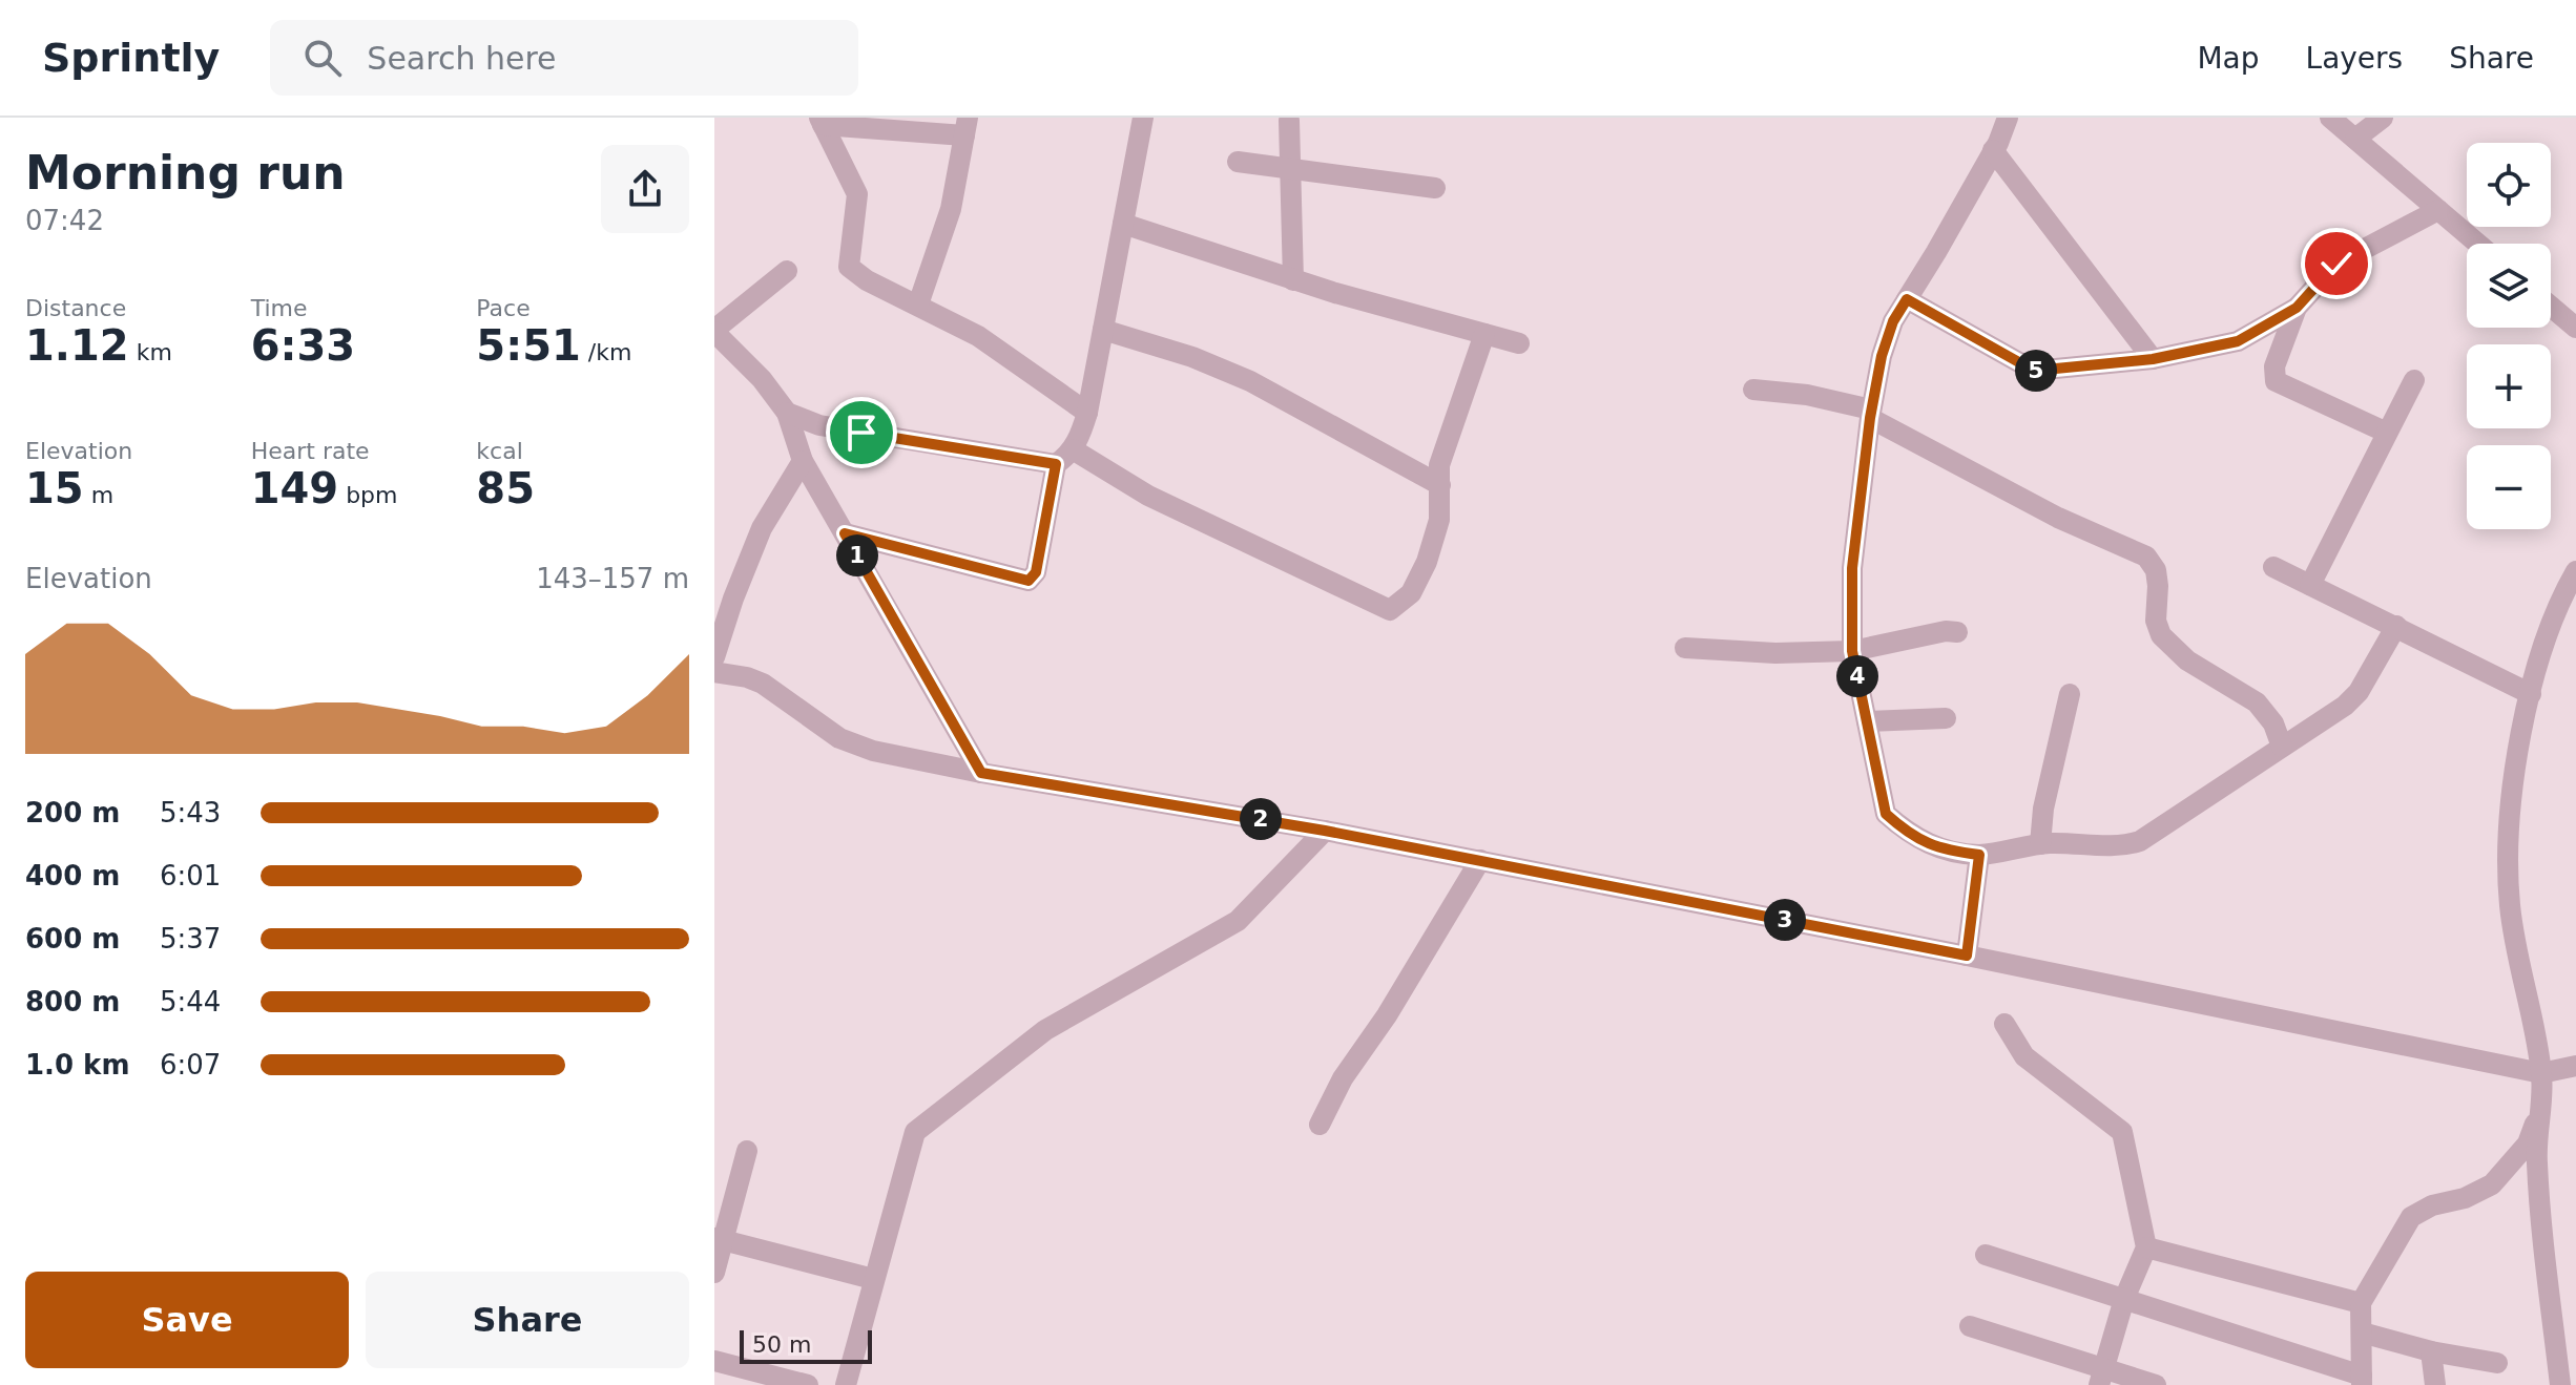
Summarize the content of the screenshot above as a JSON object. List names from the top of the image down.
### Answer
{
  "scale_bar": "50 m",
  "page": {
    "header": "Sprintly",
    "search": "Search here",
    "nav": ["Map", "Layers", "Share"],
    "heading": ["Morning run", "07:42"],
    "map_buttons": ["+", "−"],
    "stats": [
      ["Distance", "1.12 km"],
      ["Time", "6:33"],
      ["Pace", "5:51 /km"],
      ["Elevation", "15 m"],
      ["Heart rate", "149 bpm"],
      ["kcal", "85"]
    ],
    "pins": [
      "5",
      "1",
      "4",
      "2",
      "3"
    ],
    "chart": ["Elevation", "143–157 m"],
    "list": [
      {
        "name": "200 m",
        "note": "5:43"
      },
      {
        "name": "400 m",
        "note": "6:01"
      },
      {
        "name": "600 m",
        "note": "5:37"
      },
      {
        "name": "800 m",
        "note": "5:44"
      },
      {
        "name": "1.0 km",
        "note": "6:07"
      }
    ],
    "buttons": ["Save", "Share"],
    "scale": "50 m"
  }
}
